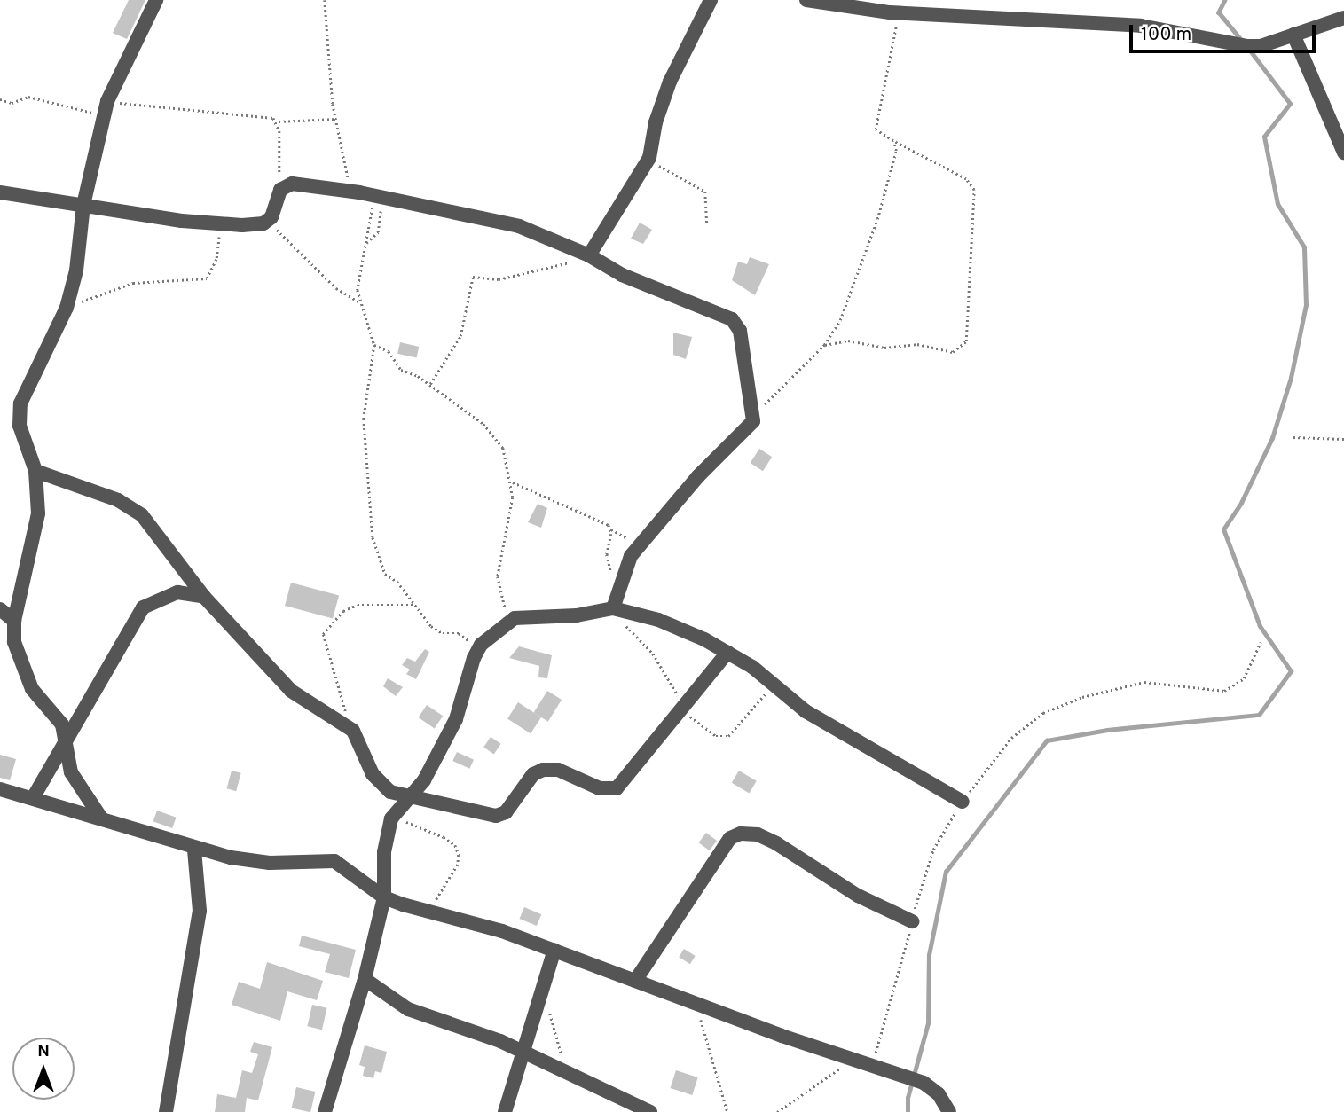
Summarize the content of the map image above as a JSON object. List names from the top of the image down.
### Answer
{
  "scale_bar": "100 m",
  "north": "top"
}
